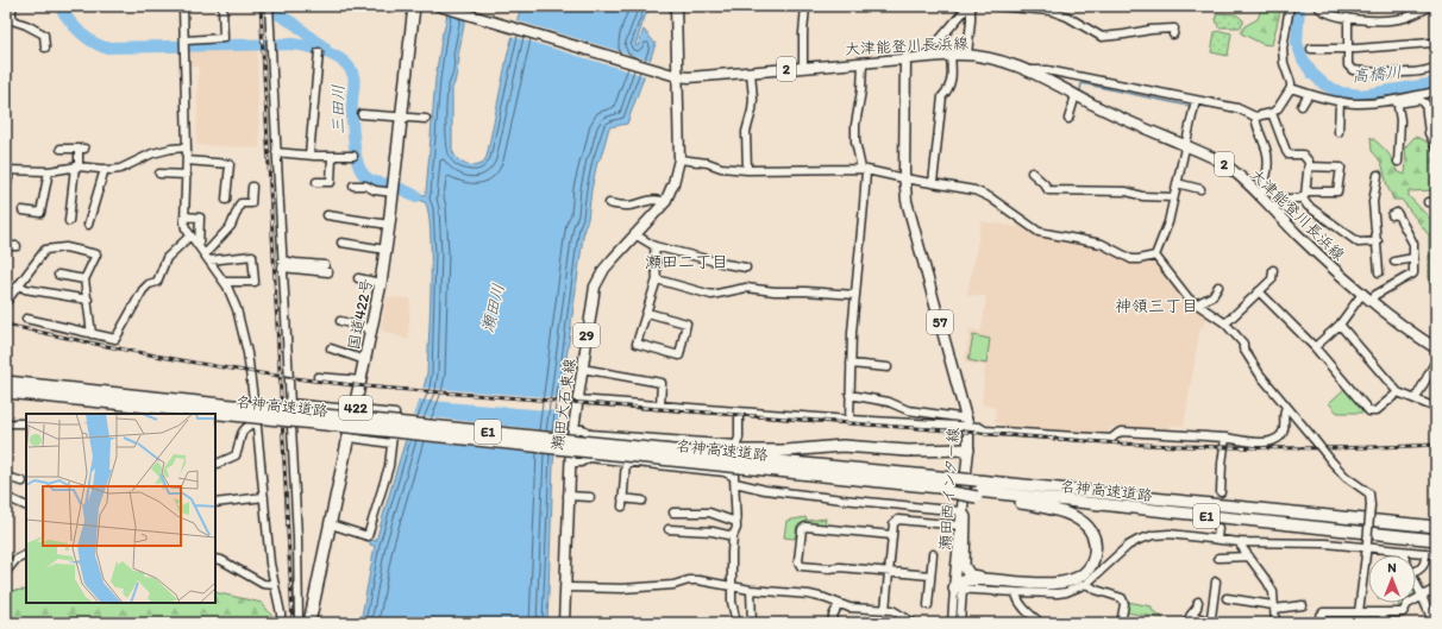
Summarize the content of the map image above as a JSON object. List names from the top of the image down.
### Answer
{
  "streets": {
    "highway": [
      "国道422号",
      "名神高速道路",
      "422",
      "E1"
    ],
    "main road": [
      "大津能登川長浜線",
      "2",
      "57",
      "29",
      "瀬田大石東線",
      "瀬田西インター線"
    ]
  },
  "crossings": [
    ["大津能登川長浜線", "瀬田大石東線"],
    ["大津能登川長浜線", "瀬田西インター線"]
  ],
  "districts": ["瀬田二丁目", "神領三丁目"],
  "water": ["高橋川", "三田川", "瀬田川"],
  "north": "top"
}
